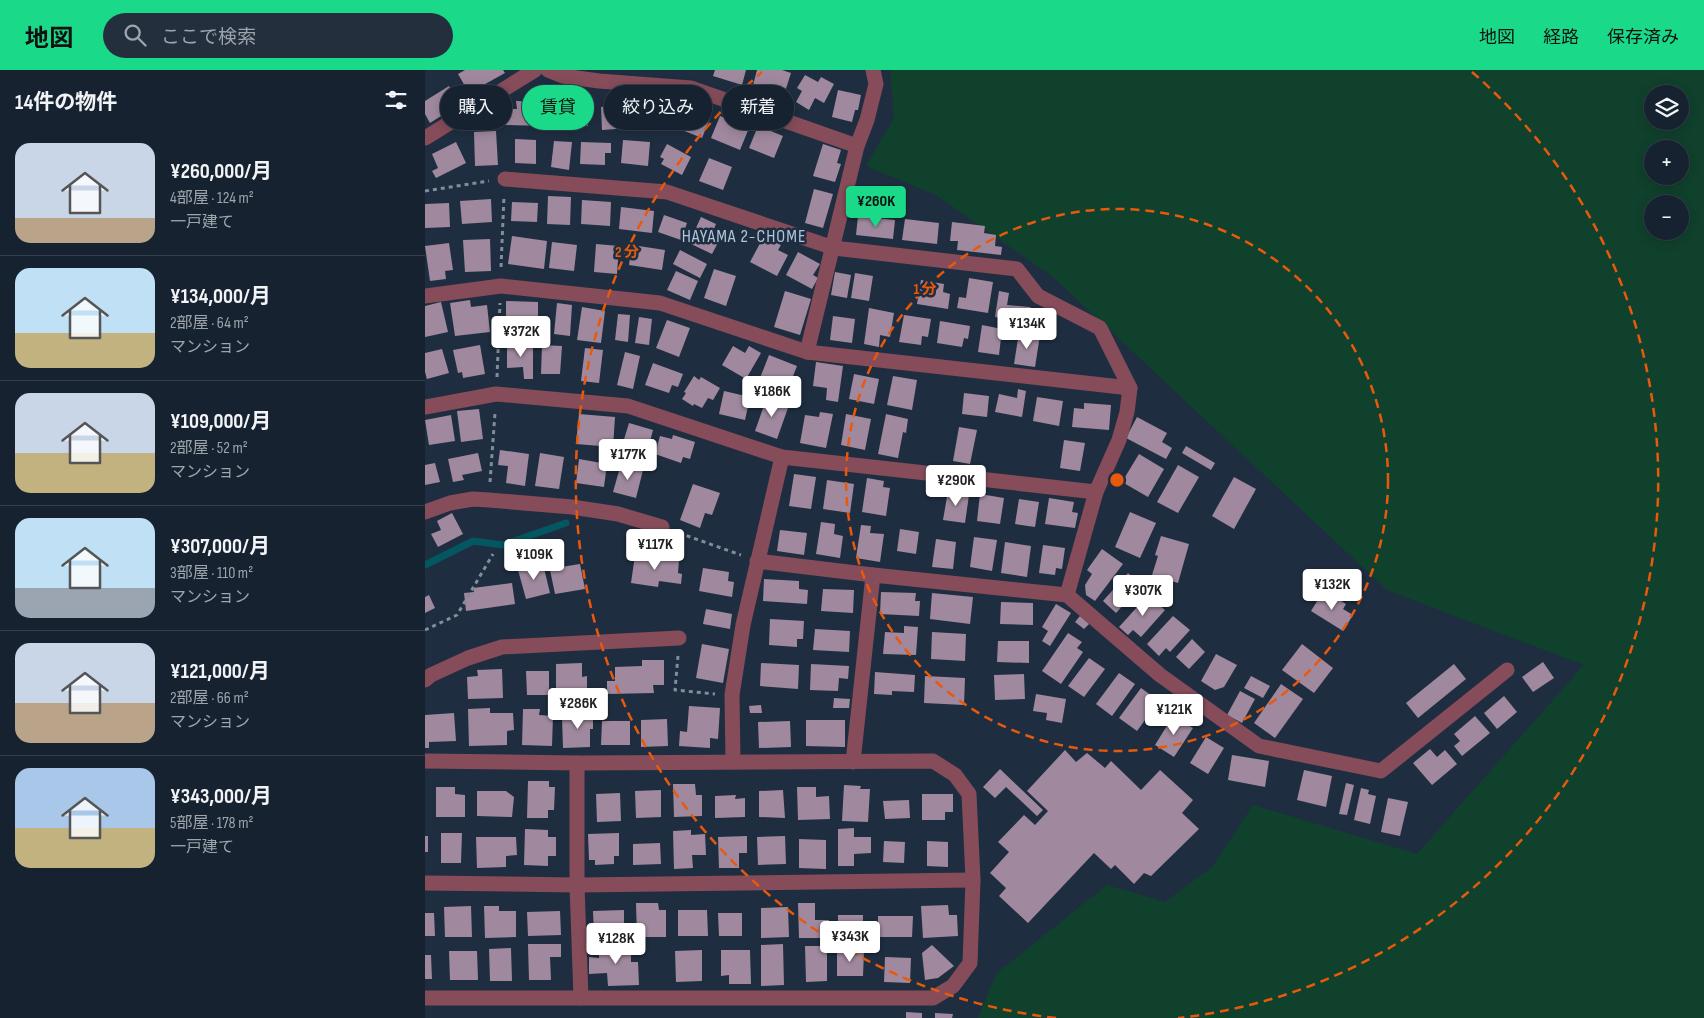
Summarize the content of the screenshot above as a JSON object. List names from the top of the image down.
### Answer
{
  "districts": ["HAYAMA 2-CHOME"],
  "page": {
    "header": "地図",
    "search": "ここで検索",
    "nav": ["地図", "経路", "保存済み"],
    "heading": "14件の物件",
    "map_buttons": ["+", "−"],
    "chip": [
      "購入",
      "賃貸",
      "絞り込み",
      "新着"
    ],
    "list": [
      {
        "name": "¥260,000/月",
        "note": "4部屋 · 124 m² · 一戸建て"
      },
      {
        "name": "¥134,000/月",
        "note": "2部屋 · 64 m² · マンション"
      },
      {
        "name": "¥109,000/月",
        "note": "2部屋 · 52 m² · マンション"
      },
      {
        "name": "¥307,000/月",
        "note": "3部屋 · 110 m² · マンション"
      },
      {
        "name": "¥121,000/月",
        "note": "2部屋 · 66 m² · マンション"
      },
      {
        "name": "¥343,000/月",
        "note": "5部屋 · 178 m² · 一戸建て"
      }
    ],
    "price": [
      "¥260K",
      "¥134K",
      "¥372K",
      "¥186K",
      "¥177K",
      "¥290K",
      "¥117K",
      "¥109K",
      "¥132K",
      "¥307K",
      "¥286K",
      "¥121K",
      "¥343K",
      "¥128K"
    ]
  },
  "rings": ["2 分", "1 分"]
}
